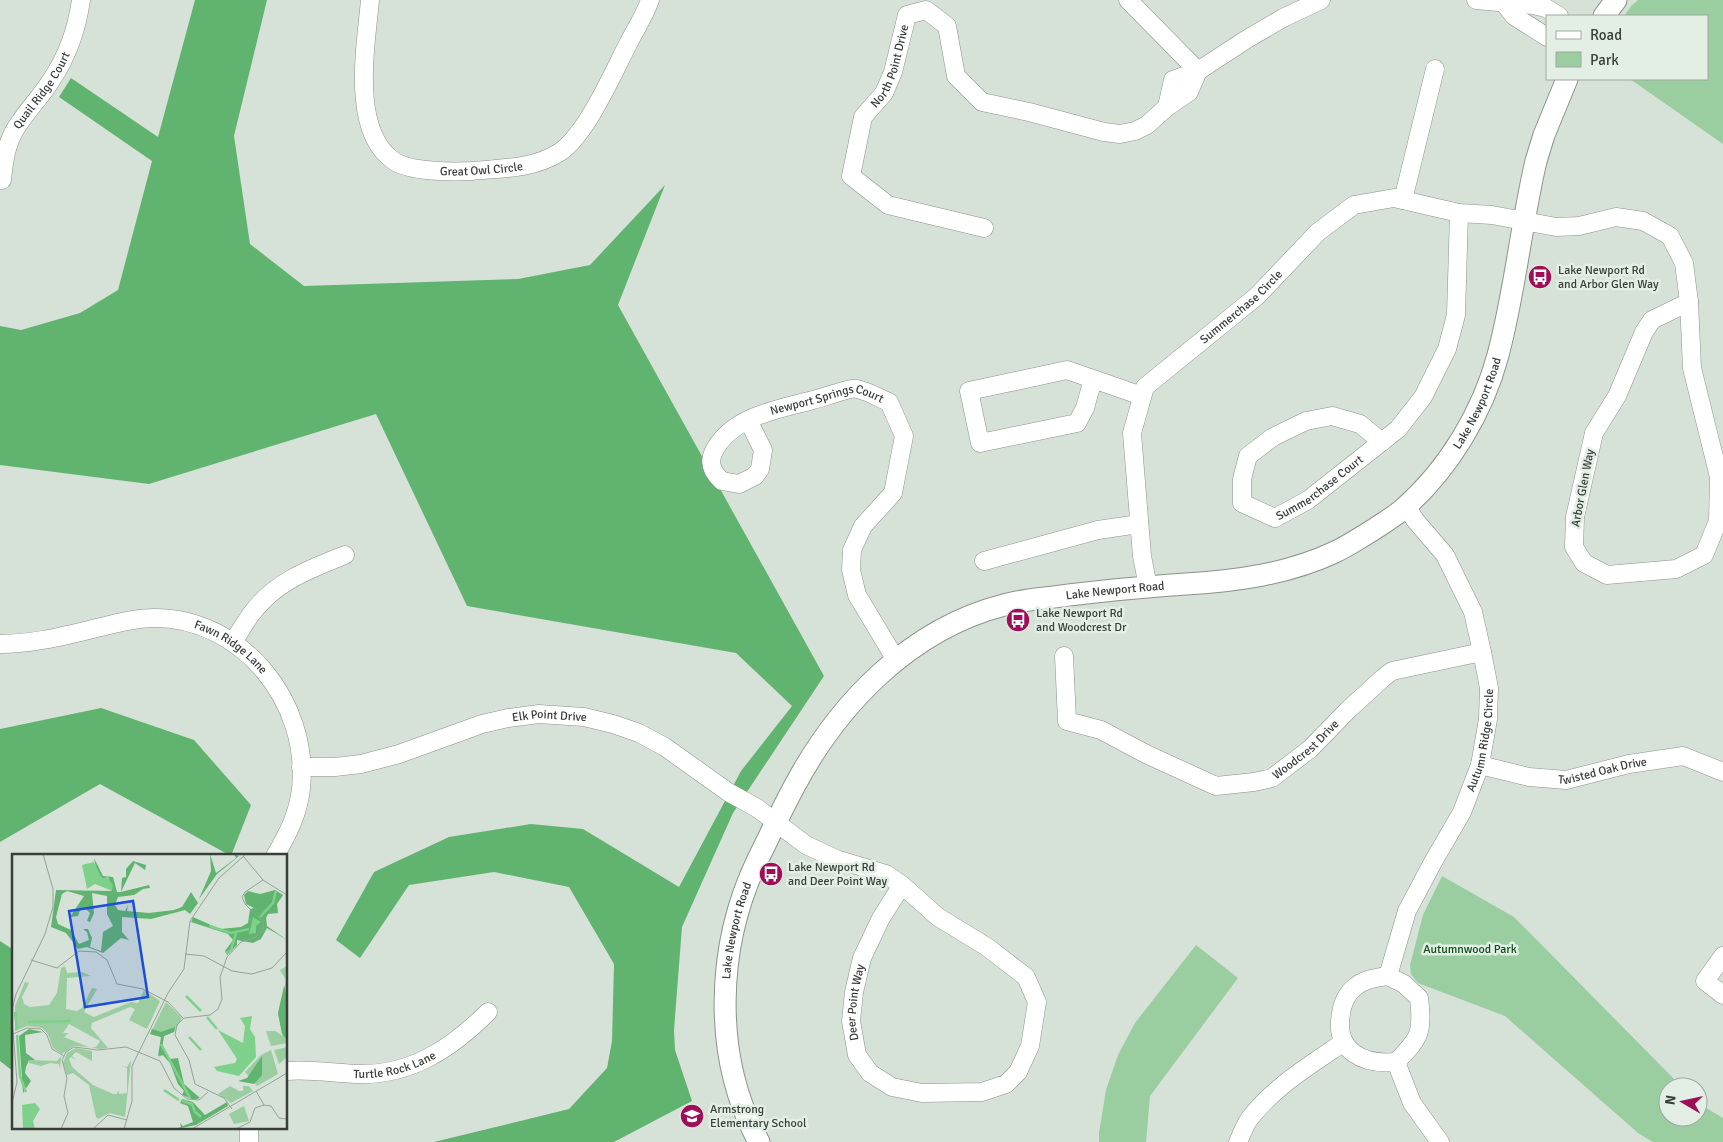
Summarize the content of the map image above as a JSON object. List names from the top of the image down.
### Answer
{
  "streets": {
    "street": [
      "North Point Drive",
      "Quail Ridge Court",
      "Great Owl Circle",
      "Summerchase Circle",
      "Lake Newport Road",
      "Newport Springs Court",
      "Summerchase Court",
      "Arbor Glen Way",
      "Fawn Ridge Lane",
      "Elk Point Drive",
      "Autumn Ridge Circle",
      "Woodcrest Drive",
      "Twisted Oak Drive",
      "Deer Point Way",
      "Turtle Rock Lane"
    ]
  },
  "crossings": [
    ["Summerchase Circle", "Lake Newport Road"],
    ["Summerchase Circle", "Summerchase Court"],
    ["Summerchase Circle", "Arbor Glen Way"],
    ["Lake Newport Road", "Newport Springs Court"],
    ["Lake Newport Road", "Arbor Glen Way"],
    ["Lake Newport Road", "Elk Point Drive"],
    ["Lake Newport Road", "Autumn Ridge Circle"],
    ["Lake Newport Road", "Deer Point Way"],
    ["Fawn Ridge Lane", "Elk Point Drive"],
    ["Elk Point Drive", "Deer Point Way"],
    ["Autumn Ridge Circle", "Woodcrest Drive"],
    ["Autumn Ridge Circle", "Twisted Oak Drive"]
  ],
  "parks": ["Autumnwood Park"],
  "places": {
    "bus stop": ["Lake Newport Rd and Arbor Glen Way", "Lake Newport Rd and Woodcrest Dr", "Lake Newport Rd and Deer Point Way"],
    "school or university": ["Armstrong Elementary School"]
  },
  "legend": ["Road", "Park"],
  "north": "left"
}
